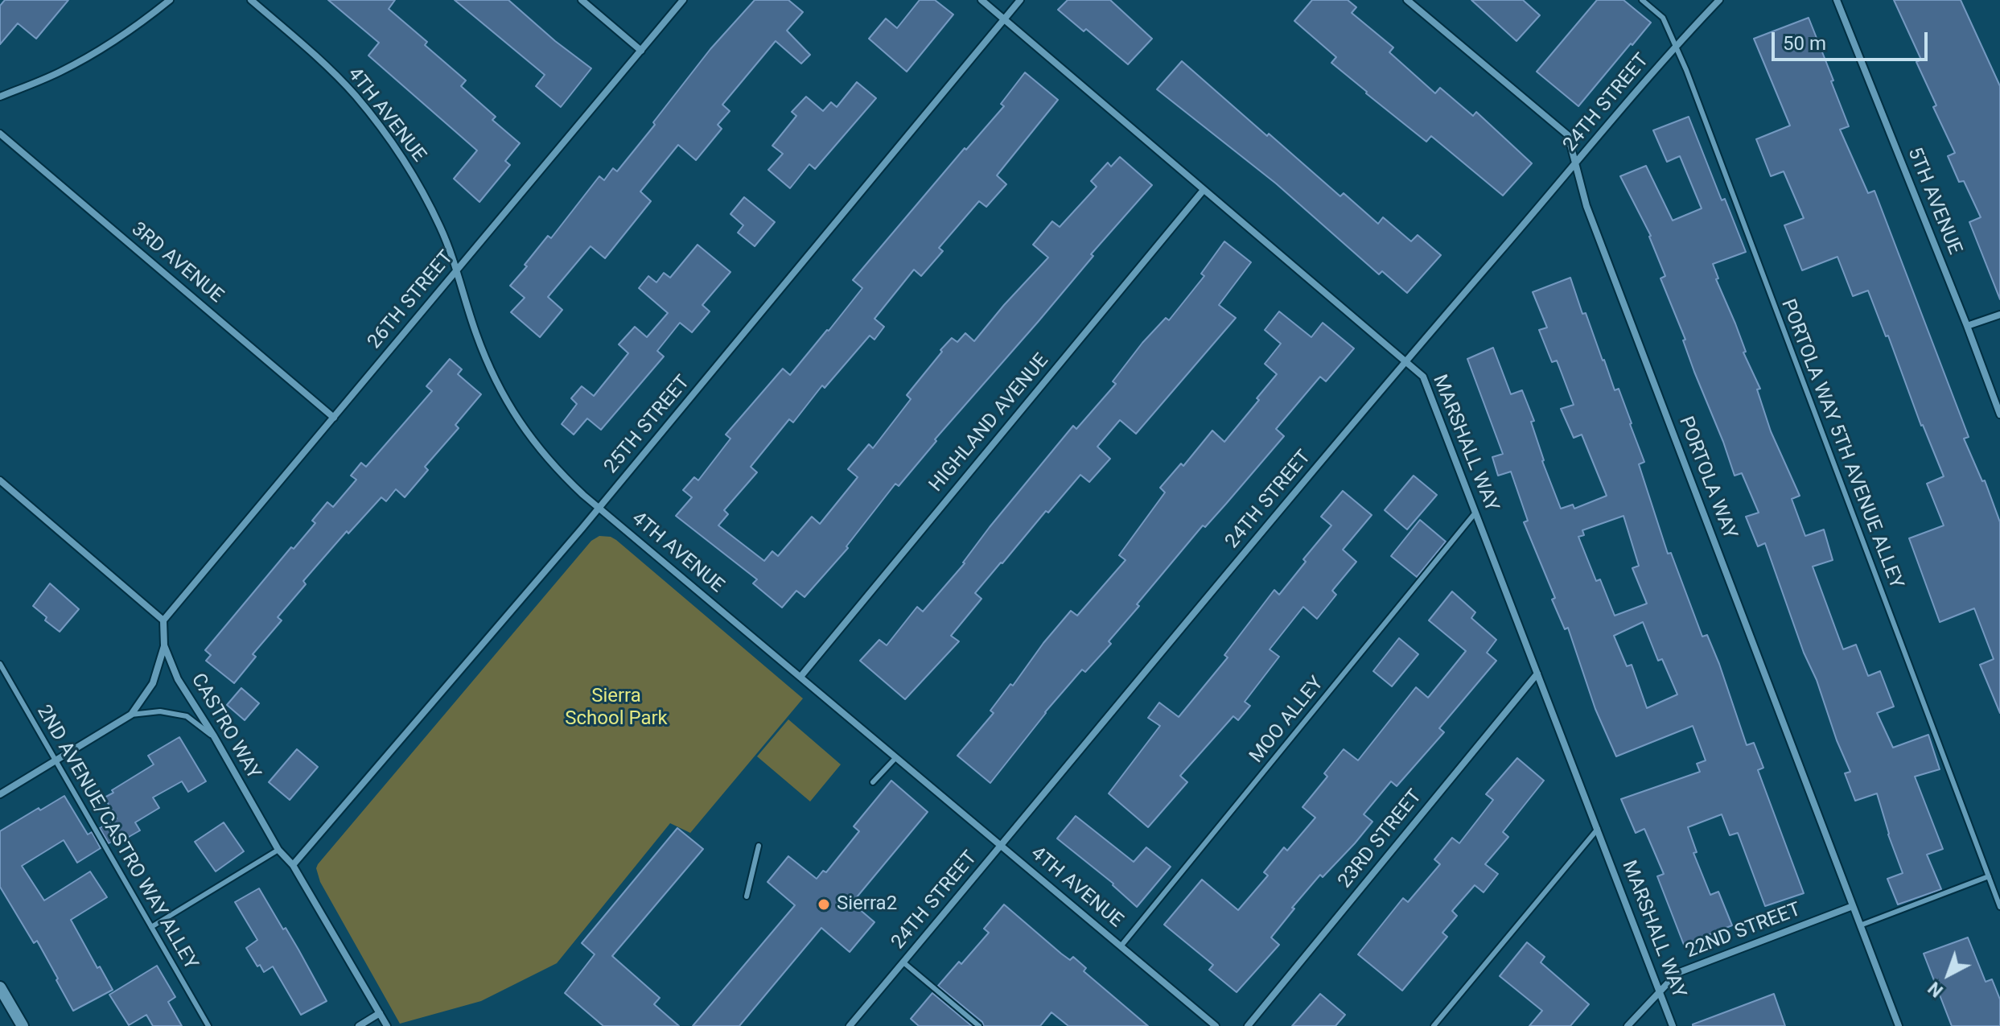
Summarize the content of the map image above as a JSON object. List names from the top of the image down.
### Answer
{
  "streets": {
    "street": [
      "24TH STREET",
      "4TH AVENUE",
      "5TH AVENUE",
      "3RD AVENUE",
      "26TH STREET",
      "HIGHLAND AVENUE",
      "25TH STREET",
      "MARSHALL WAY",
      "PORTOLA WAY",
      "CASTRO WAY",
      "23RD STREET",
      "22ND STREET"
    ],
    "lane": ["PORTOLA WAY 5TH AVENUE ALLEY", "MOO ALLEY", "2ND AVENUE/CASTRO WAY ALLEY"]
  },
  "crossings": [
    ["24TH STREET", "4TH AVENUE"],
    ["24TH STREET", "MARSHALL WAY"],
    ["24TH STREET", "PORTOLA WAY 5TH AVENUE ALLEY"],
    ["24TH STREET", "PORTOLA WAY"],
    ["4TH AVENUE", "26TH STREET"],
    ["4TH AVENUE", "HIGHLAND AVENUE"],
    ["4TH AVENUE", "25TH STREET"],
    ["4TH AVENUE", "MOO ALLEY"],
    ["3RD AVENUE", "26TH STREET"],
    ["26TH STREET", "CASTRO WAY"],
    ["HIGHLAND AVENUE", "MARSHALL WAY"],
    ["25TH STREET", "MARSHALL WAY"],
    ["25TH STREET", "CASTRO WAY"],
    ["MARSHALL WAY", "MOO ALLEY"],
    ["MARSHALL WAY", "23RD STREET"],
    ["MARSHALL WAY", "22ND STREET"],
    ["PORTOLA WAY", "22ND STREET"]
  ],
  "parks": ["Sierra School Park"],
  "places": ["Sierra2"],
  "scale_bar": "50 m",
  "north": "bottom left"
}
